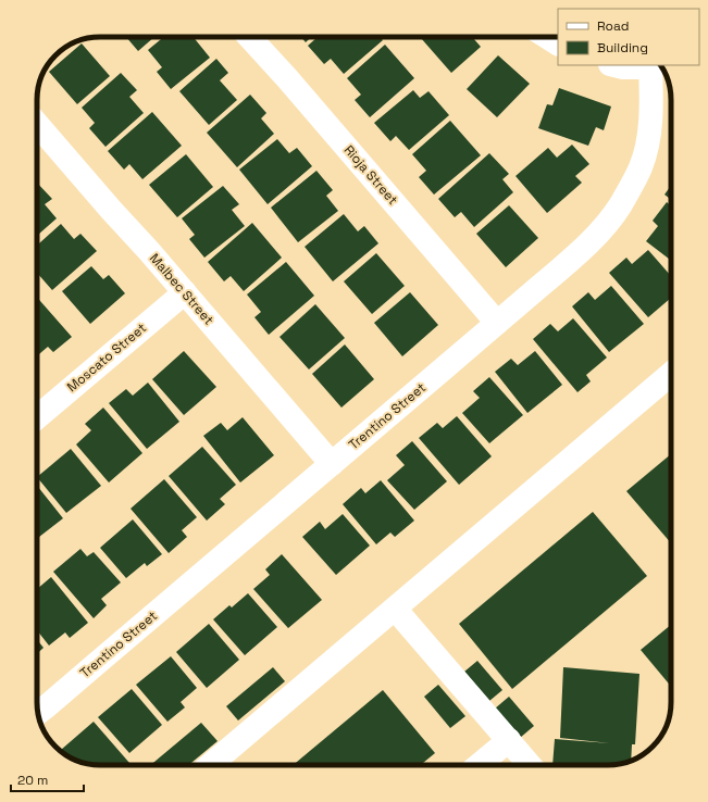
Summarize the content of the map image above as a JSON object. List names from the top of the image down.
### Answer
{
  "streets": {
    "street": [
      "Rioja Street",
      "Malbec Street",
      "Moscato Street",
      "Trentino Street"
    ]
  },
  "crossings": [
    ["Rioja Street", "Trentino Street"],
    ["Malbec Street", "Moscato Street"],
    ["Malbec Street", "Trentino Street"]
  ],
  "legend": ["Road", "Building"],
  "scale_bar": "20 m"
}
